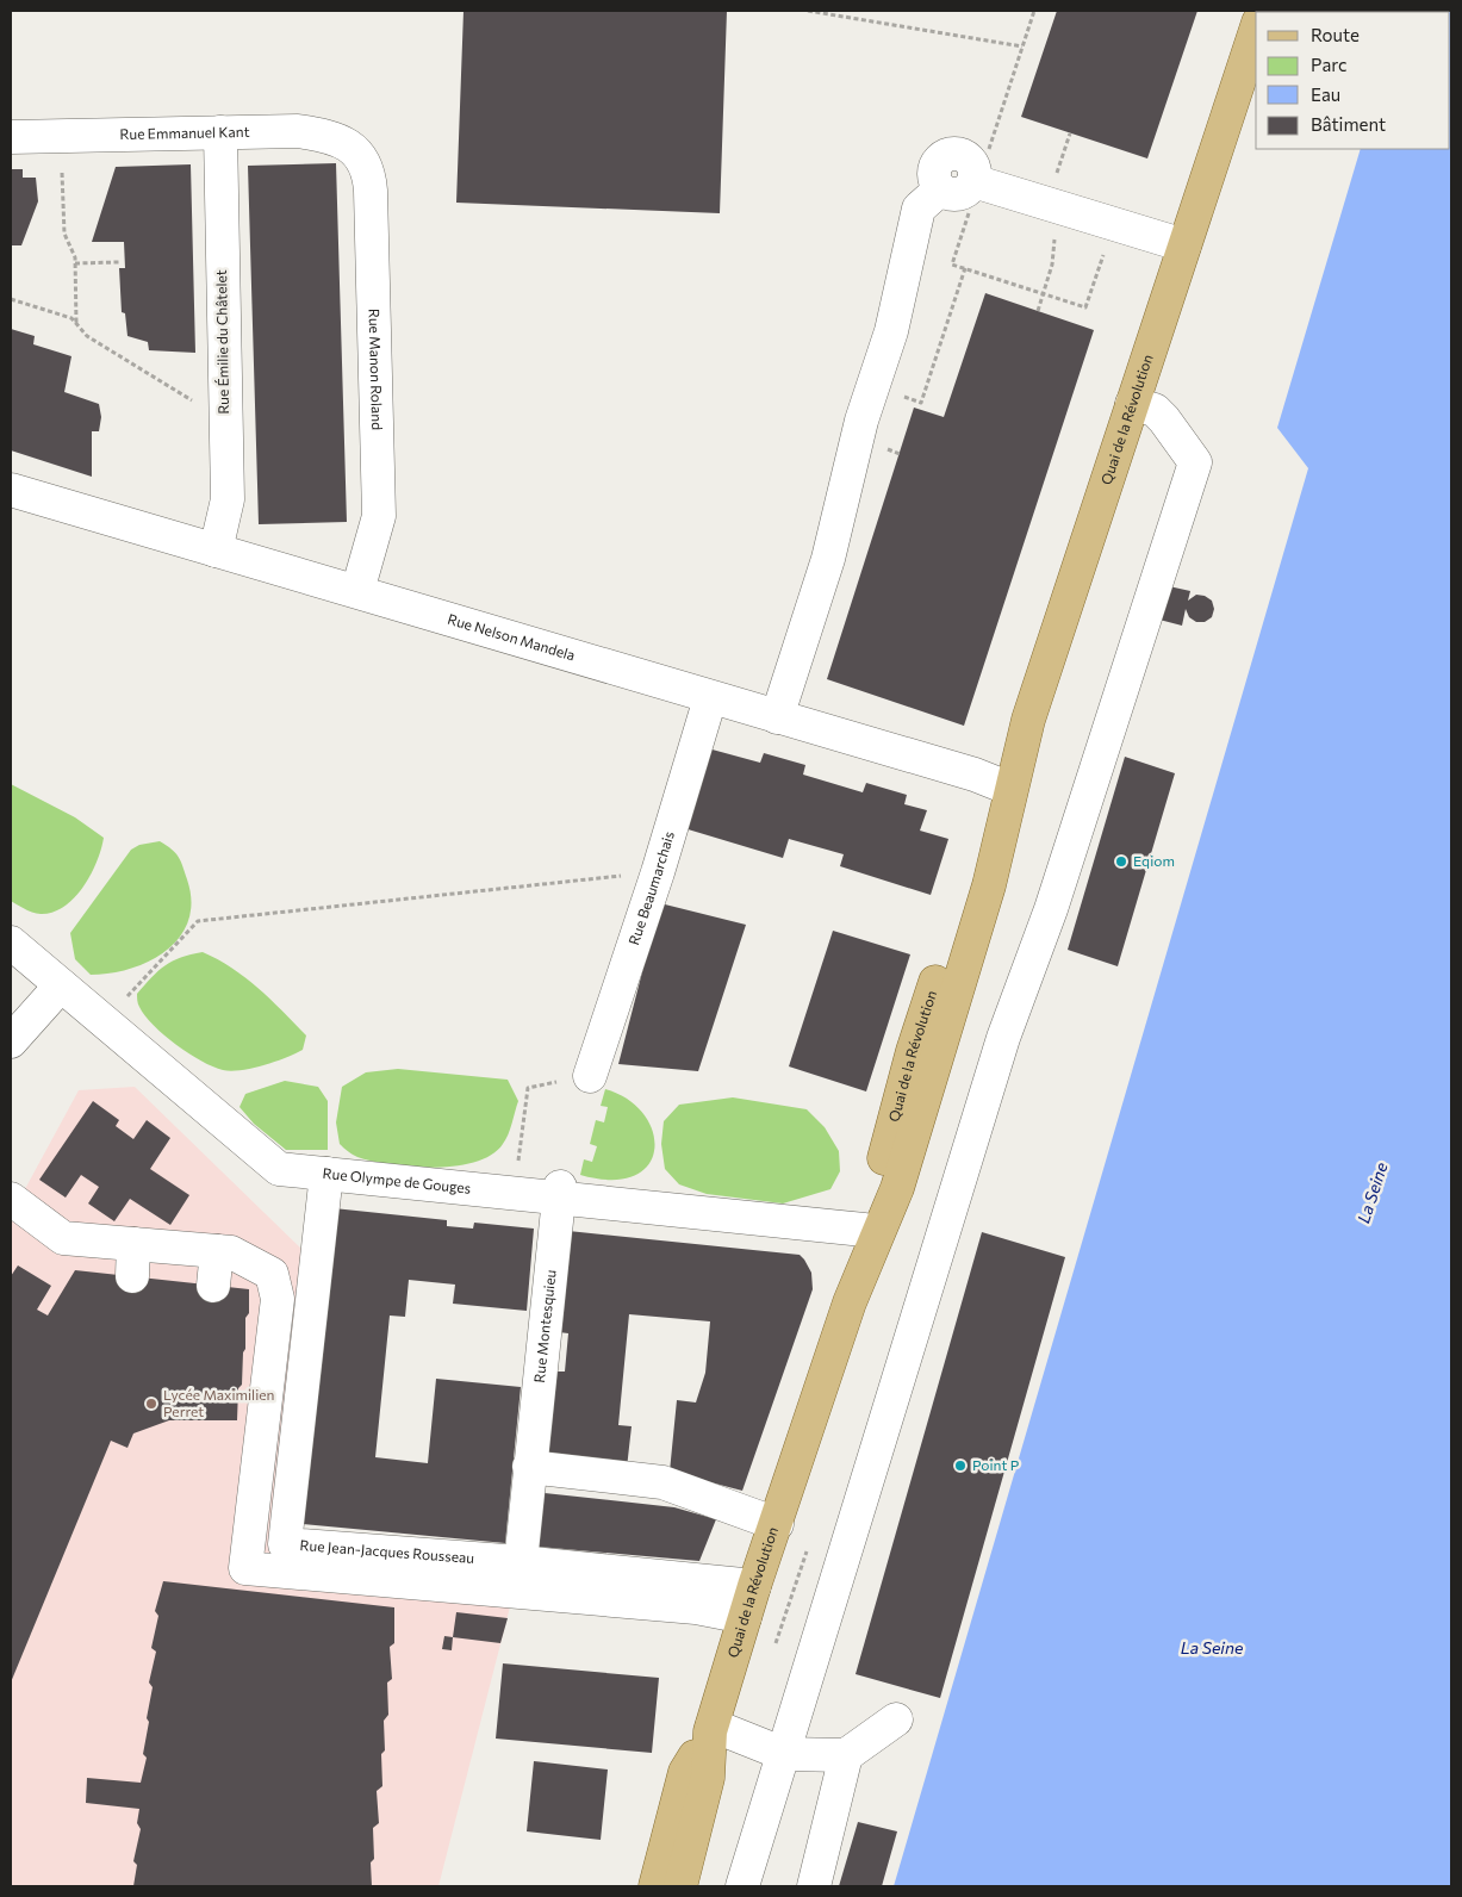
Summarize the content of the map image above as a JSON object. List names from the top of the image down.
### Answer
{
  "streets": {
    "main road": ["Quai de la Révolution"],
    "street": [
      "Rue Emmanuel Kant",
      "Rue Émilie du Châtelet",
      "Rue Manon Roland",
      "Rue Nelson Mandela",
      "Rue Beaumarchais",
      "Rue Olympe de Gouges",
      "Rue Montesquieu",
      "Rue Jean-Jacques Rousseau"
    ]
  },
  "crossings": [
    ["Rue Emmanuel Kant", "Rue Émilie du Châtelet"],
    ["Rue Emmanuel Kant", "Rue Manon Roland"],
    ["Rue Émilie du Châtelet", "Rue Nelson Mandela"],
    ["Rue Manon Roland", "Rue Nelson Mandela"],
    ["Quai de la Révolution", "Rue Nelson Mandela"],
    ["Quai de la Révolution", "Rue Olympe de Gouges"],
    ["Quai de la Révolution", "Rue Jean-Jacques Rousseau"],
    ["Rue Nelson Mandela", "Rue Beaumarchais"],
    ["Rue Olympe de Gouges", "Rue Montesquieu"],
    ["Rue Olympe de Gouges", "Rue Jean-Jacques Rousseau"],
    ["Rue Montesquieu", "Rue Jean-Jacques Rousseau"]
  ],
  "water": ["La Seine"],
  "places": ["Eqiom", "Lycée Maximilien Perret", "Point P"],
  "legend": [
    "Route",
    "Parc",
    "Eau",
    "Bâtiment"
  ]
}
